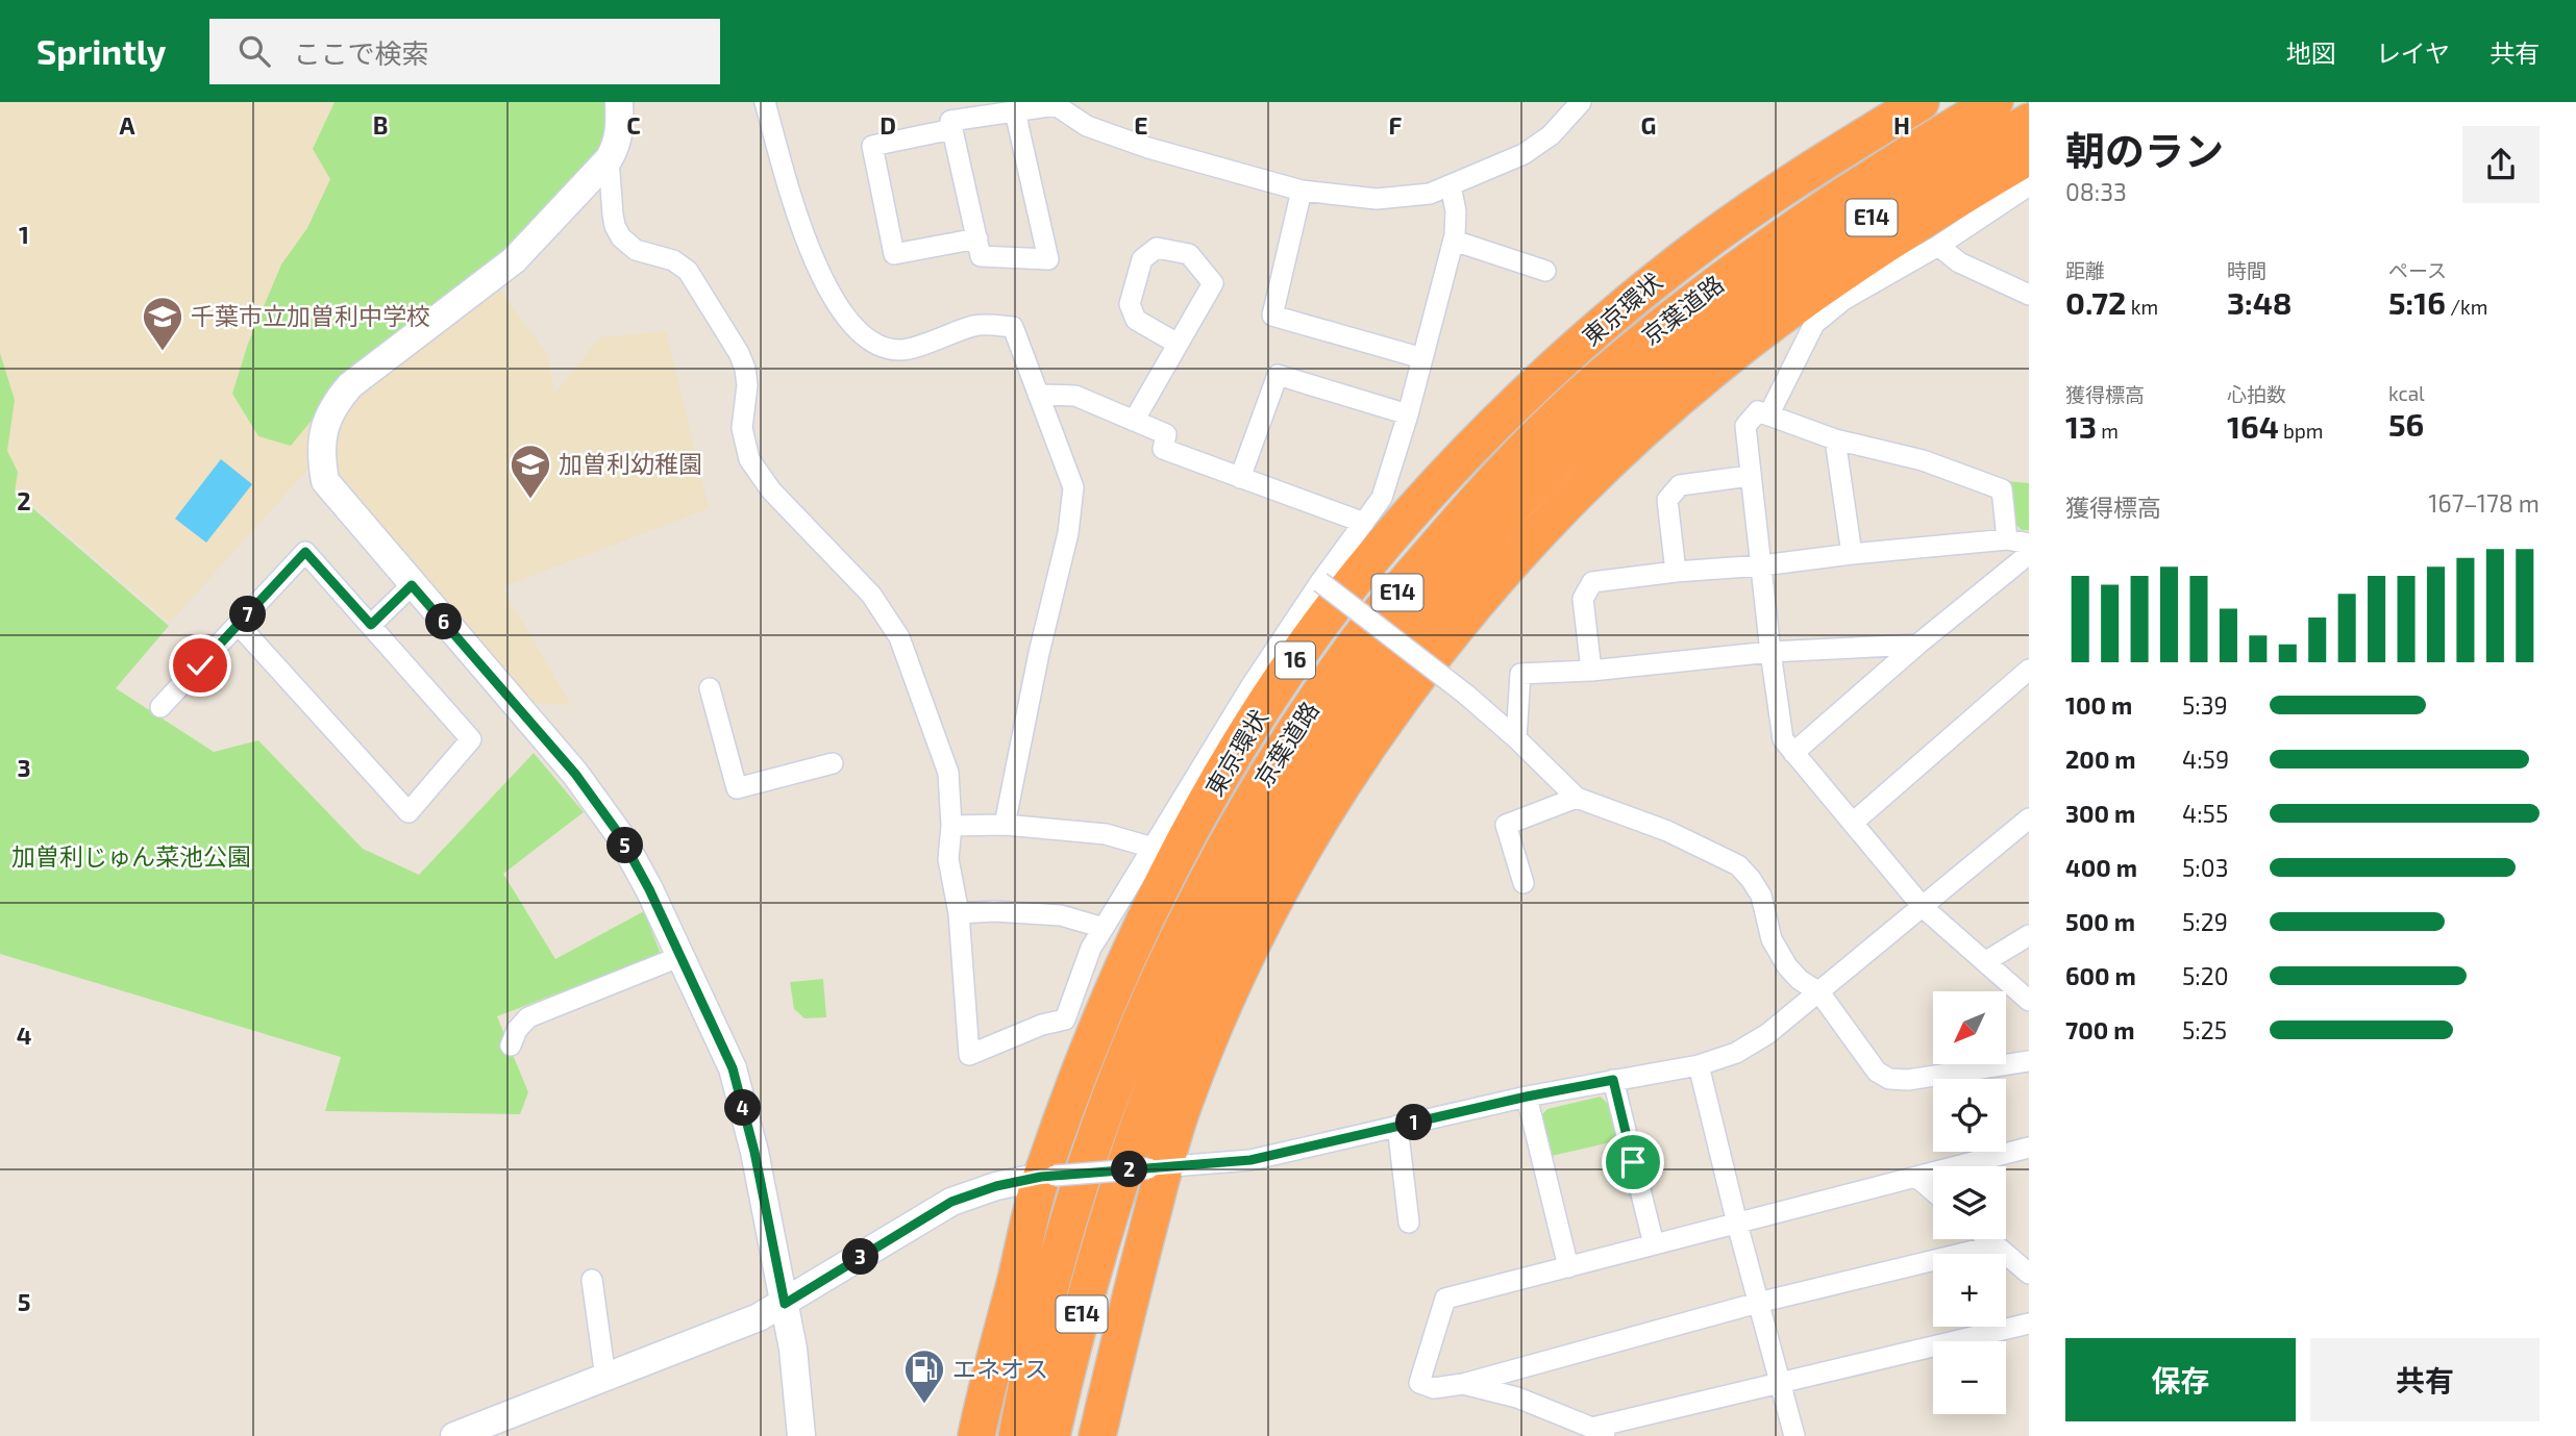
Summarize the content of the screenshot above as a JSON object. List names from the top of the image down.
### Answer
{
  "streets": {
    "highway": [
      "E14",
      "東京環状",
      "京葉道路",
      "16"
    ]
  },
  "parks": ["加曽利じゅん菜池公園"],
  "places": {
    "school or university": ["千葉市立加曽利中学校", "加曽利幼稚園"],
    "fuel station": ["エネオス"]
  },
  "north": "bottom left",
  "page": {
    "header": "Sprintly",
    "search": "ここで検索",
    "nav": ["地図", "レイヤ", "共有"],
    "heading": ["朝のラン", "08:33"],
    "stats": [
      ["距離", "0.72 km"],
      ["時間", "3:48"],
      ["ペース", "5:16 /km"],
      ["獲得標高", "13 m"],
      ["心拍数", "164 bpm"],
      ["kcal", "56"]
    ],
    "chart": ["獲得標高", "167–178 m"],
    "pins": [
      "7",
      "6",
      "5",
      "4",
      "1",
      "2",
      "3"
    ],
    "list": [
      {
        "name": "100 m",
        "note": "5:39"
      },
      {
        "name": "200 m",
        "note": "4:59"
      },
      {
        "name": "300 m",
        "note": "4:55"
      },
      {
        "name": "400 m",
        "note": "5:03"
      },
      {
        "name": "500 m",
        "note": "5:29"
      },
      {
        "name": "600 m",
        "note": "5:20"
      },
      {
        "name": "700 m",
        "note": "5:25"
      }
    ],
    "map_buttons": ["+", "−"],
    "buttons": ["保存", "共有"]
  },
  "grid": {
    "columns": [
      "A",
      "B",
      "C",
      "D",
      "E",
      "F",
      "G",
      "H"
    ],
    "rows": [
      "1",
      "2",
      "3",
      "4",
      "5"
    ]
  }
}
